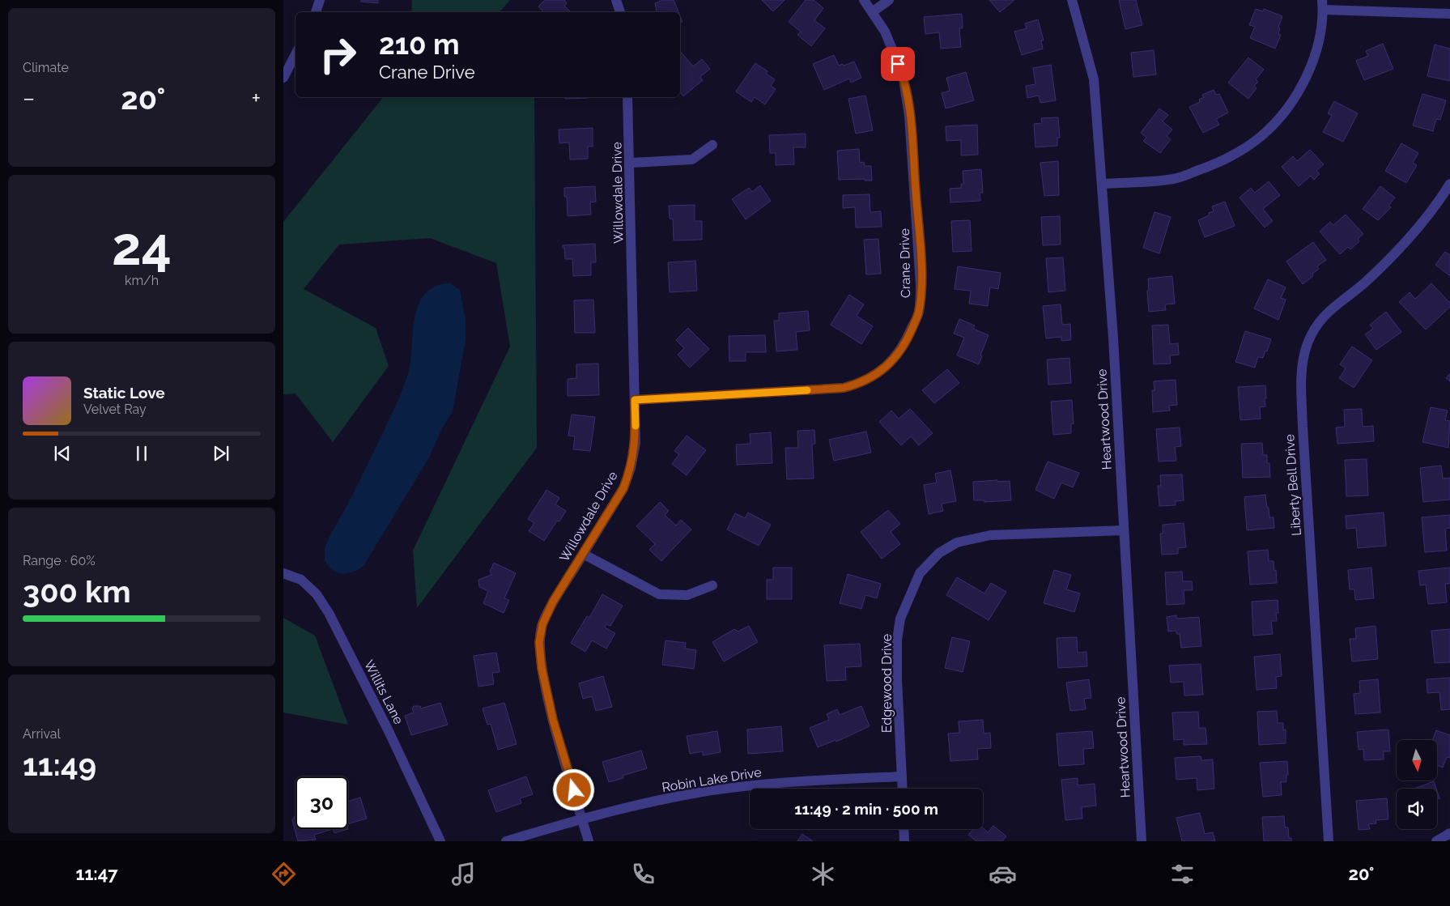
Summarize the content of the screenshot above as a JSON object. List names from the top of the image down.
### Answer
{
  "streets": {
    "street": [
      "Willowdale Drive",
      "Crane Drive",
      "Heartwood Drive",
      "Liberty Bell Drive",
      "Edgewood Drive",
      "Willits Lane",
      "Robin Lake Drive"
    ]
  },
  "crossings": [
    ["Willowdale Drive", "Crane Drive"],
    ["Willowdale Drive", "Robin Lake Drive"],
    ["Heartwood Drive", "Edgewood Drive"],
    ["Edgewood Drive", "Robin Lake Drive"]
  ],
  "north": "bottom",
  "page": {
    "tile": [
      "Climate",
      ["24", "km/h"],
      ["Range · 60%", "300 km"],
      ["Arrival", "11:49"]
    ],
    "turn": ["210 m", "Crane Drive"],
    "heat": ["−", "20°", "+"],
    "song": ["Static Love", "Velvet Ray"],
    "limit": "30",
    "trip": "11:49 · 2 min · 500 m",
    "tabs": ["11:47", "20°"]
  }
}
